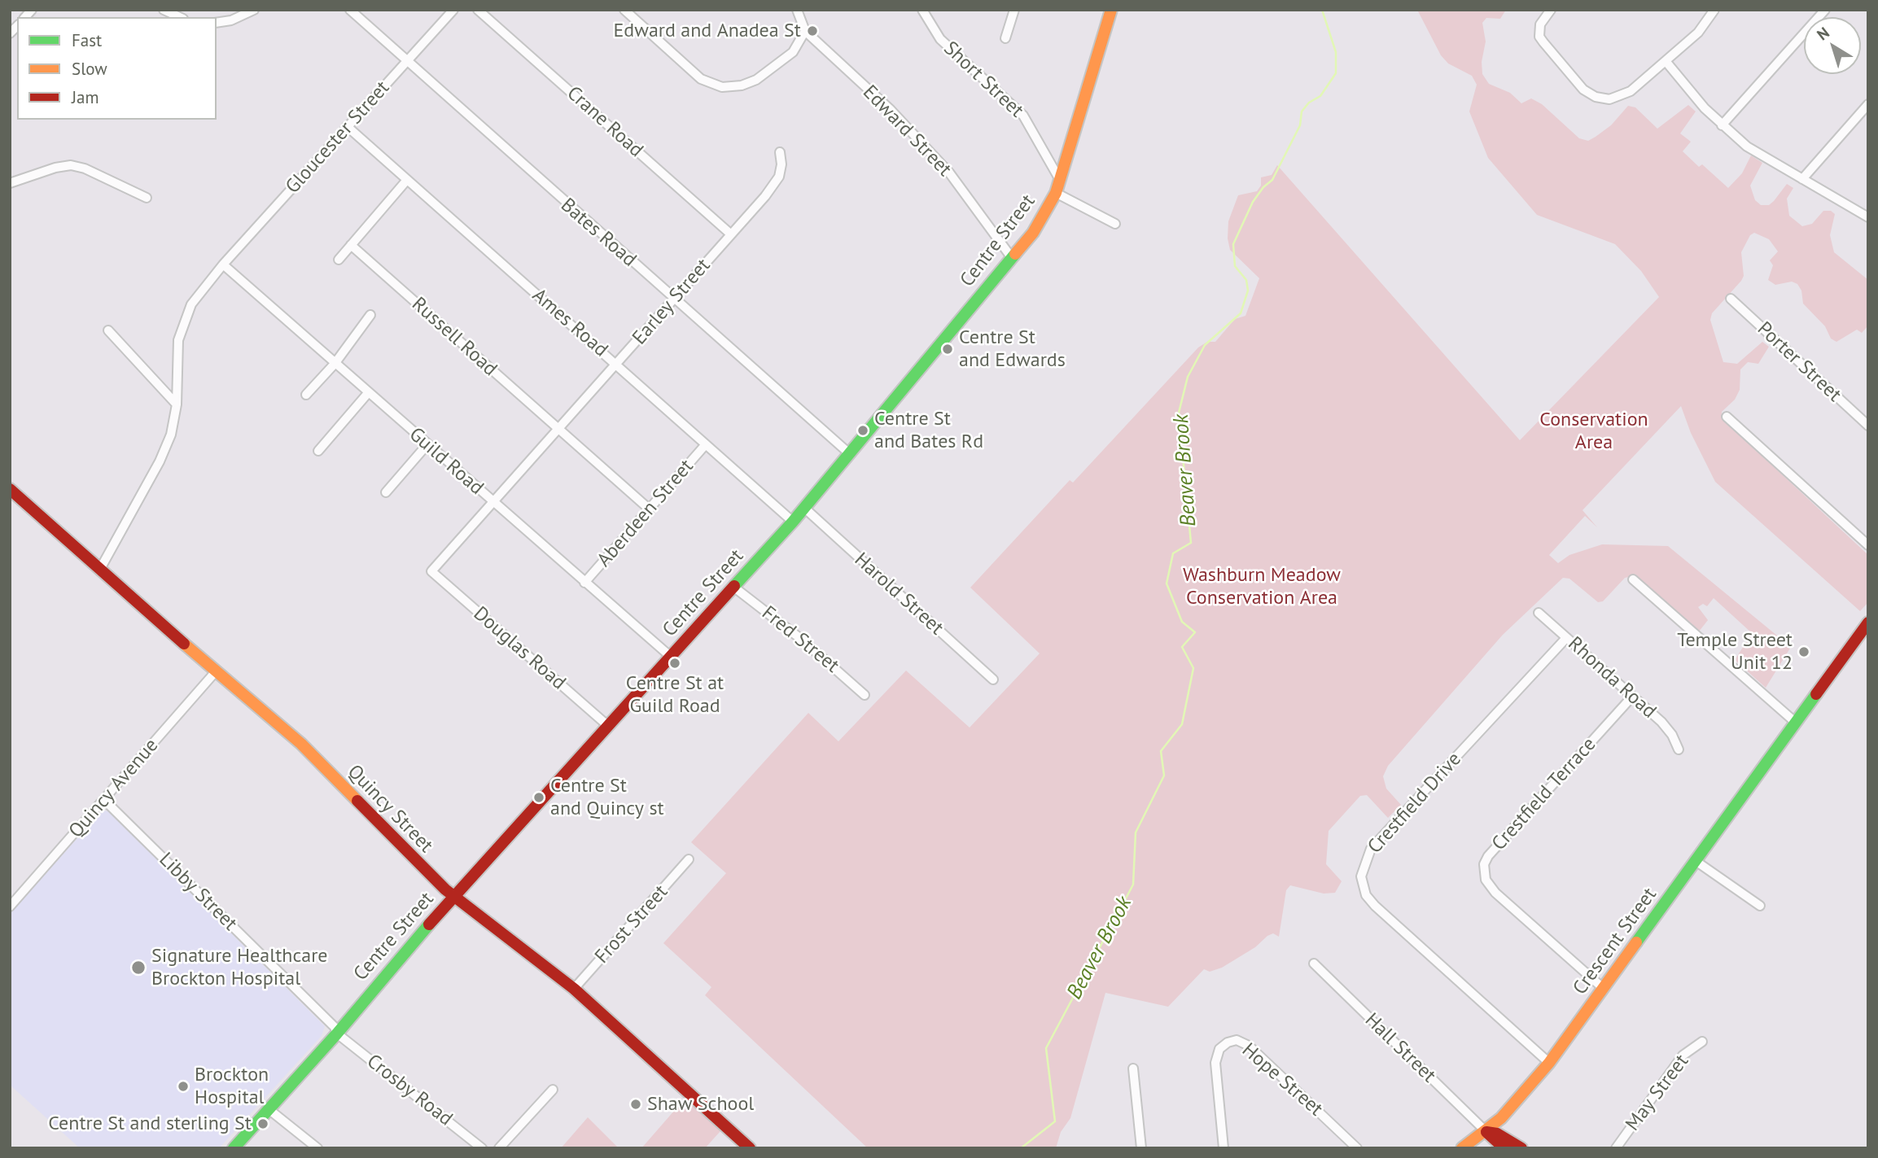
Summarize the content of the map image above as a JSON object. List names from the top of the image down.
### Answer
{
  "streets": {
    "main road": ["Centre Street", "Quincy Street", "Crescent Street"],
    "street": [
      "Short Street",
      "Crane Road",
      "Edward Street",
      "Gloucester Street",
      "Bates Road",
      "Earley Street",
      "Ames Road",
      "Russell Road",
      "Porter Street",
      "Guild Road",
      "Aberdeen Street",
      "Harold Street",
      "Fred Street",
      "Douglas Road",
      "Rhonda Road",
      "Quincy Avenue",
      "Crestfield Terrace",
      "Crestfield Drive",
      "Libby Street",
      "Frost Street",
      "Hall Street",
      "Hope Street",
      "Crosby Road",
      "May Street"
    ]
  },
  "crossings": [
    ["Short Street", "Centre Street"],
    ["Crane Road", "Earley Street"],
    ["Edward Street", "Centre Street"],
    ["Gloucester Street", "Bates Road"],
    ["Gloucester Street", "Ames Road"],
    ["Gloucester Street", "Guild Road"],
    ["Gloucester Street", "Quincy Street"],
    ["Bates Road", "Centre Street"],
    ["Bates Road", "Earley Street"],
    ["Centre Street", "Ames Road"],
    ["Centre Street", "Guild Road"],
    ["Centre Street", "Harold Street"],
    ["Centre Street", "Fred Street"],
    ["Centre Street", "Douglas Road"],
    ["Centre Street", "Quincy Street"],
    ["Centre Street", "Libby Street"],
    ["Centre Street", "Crosby Road"],
    ["Earley Street", "Ames Road"],
    ["Earley Street", "Russell Road"],
    ["Earley Street", "Guild Road"],
    ["Earley Street", "Douglas Road"],
    ["Ames Road", "Aberdeen Street"],
    ["Russell Road", "Aberdeen Street"],
    ["Guild Road", "Aberdeen Street"],
    ["Rhonda Road", "Crestfield Terrace"],
    ["Rhonda Road", "Crestfield Drive"],
    ["Quincy Avenue", "Quincy Street"],
    ["Quincy Avenue", "Libby Street"],
    ["Crestfield Terrace", "Crescent Street"],
    ["Crestfield Drive", "Crescent Street"],
    ["Quincy Street", "Frost Street"],
    ["Libby Street", "Crosby Road"],
    ["Crescent Street", "Hall Street"]
  ],
  "water": ["Beaver Brook"],
  "parks": ["Conservation Area", "Washburn Meadow Conservation Area"],
  "places": [
    "Edward and Anadea St",
    "Centre St and Edwards",
    "Centre St and Bates Rd",
    "Temple Street Unit 12",
    "Centre St at Guild Road",
    "Centre St and Quincy st",
    "Signature Healthcare Brockton Hospital",
    "Brockton Hospital",
    "Shaw School",
    "Centre St and sterling St"
  ],
  "legend": ["Fast", "Slow", "Jam"],
  "north": "top left"
}
